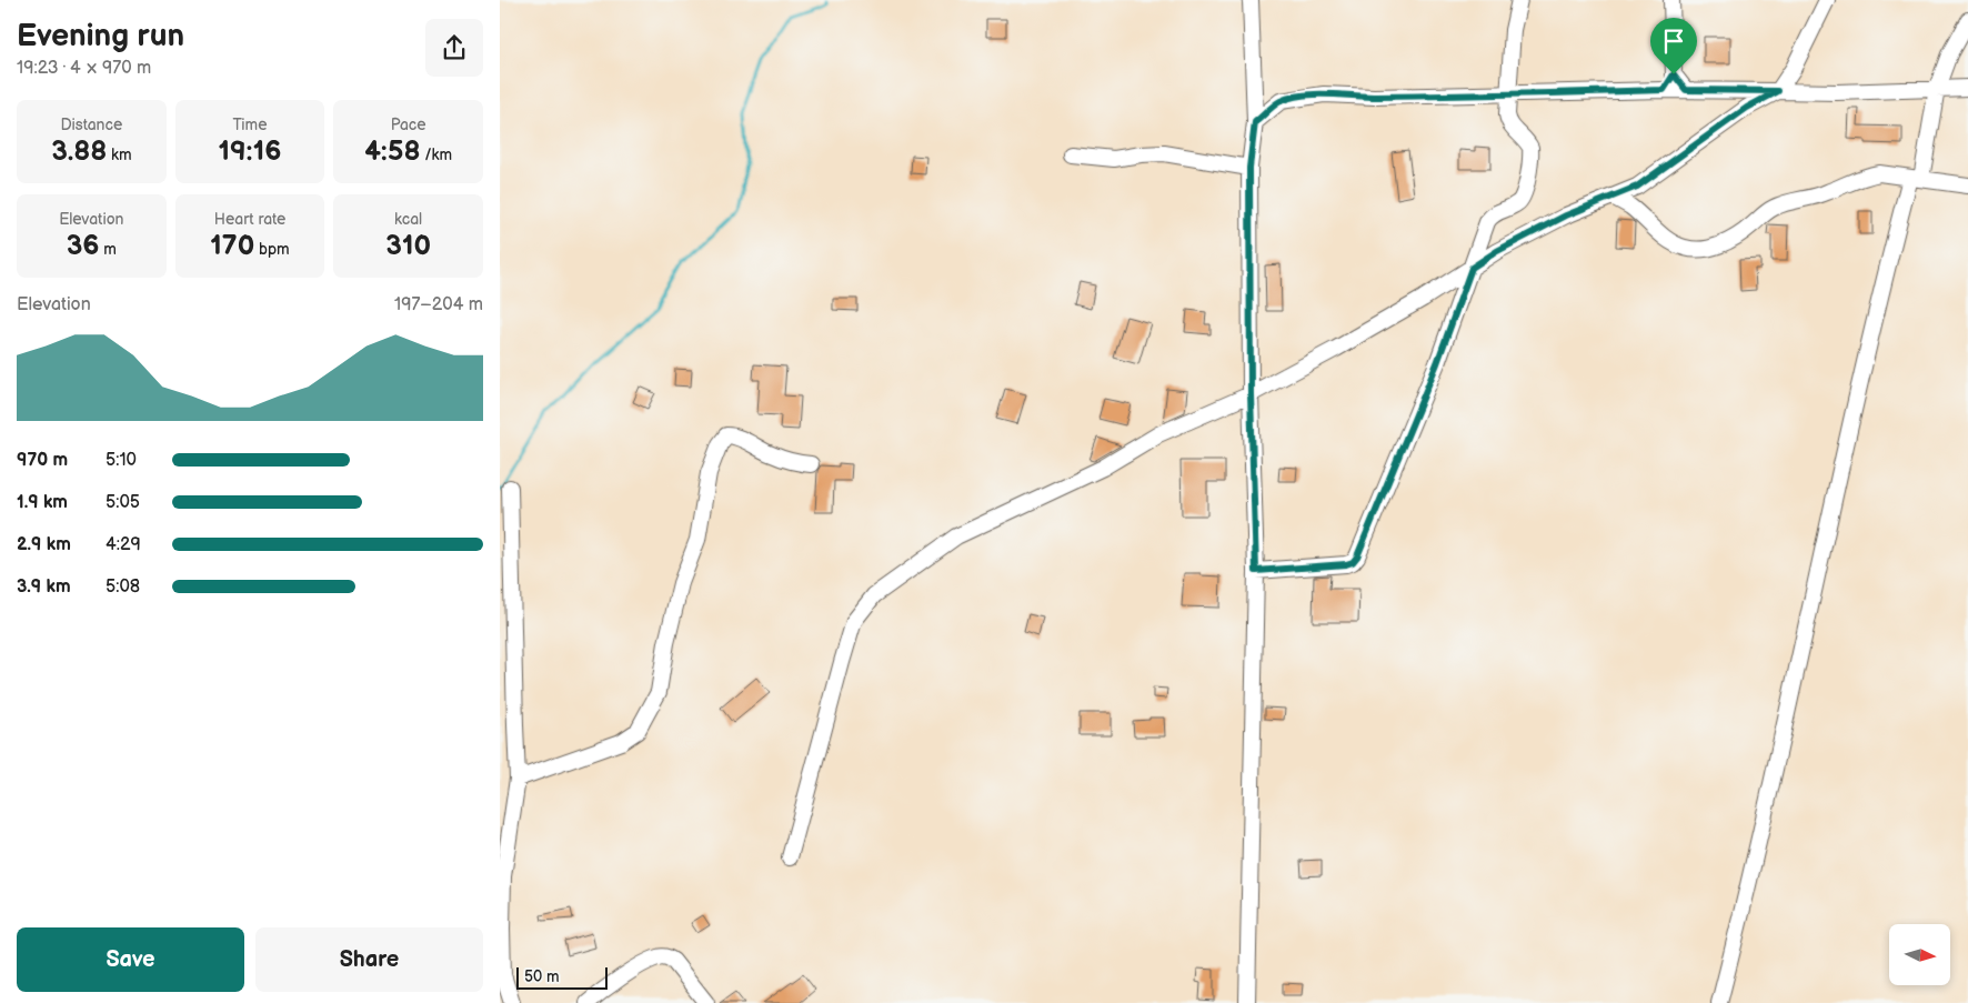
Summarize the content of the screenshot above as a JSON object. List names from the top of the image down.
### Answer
{
  "scale_bar": "50 m",
  "north": "right",
  "page": {
    "heading": ["Evening run", "19:23 · 4 × 970 m"],
    "stats": [
      ["Distance", "3.88 km"],
      ["Time", "19:16"],
      ["Pace", "4:58 /km"],
      ["Elevation", "36 m"],
      ["Heart rate", "170 bpm"],
      ["kcal", "310"]
    ],
    "chart": ["Elevation", "197–204 m"],
    "list": [
      {
        "name": "970 m",
        "note": "5:10"
      },
      {
        "name": "1.9 km",
        "note": "5:05"
      },
      {
        "name": "2.9 km",
        "note": "4:29"
      },
      {
        "name": "3.9 km",
        "note": "5:08"
      }
    ],
    "buttons": ["Save", "Share"],
    "scale": "50 m"
  }
}
